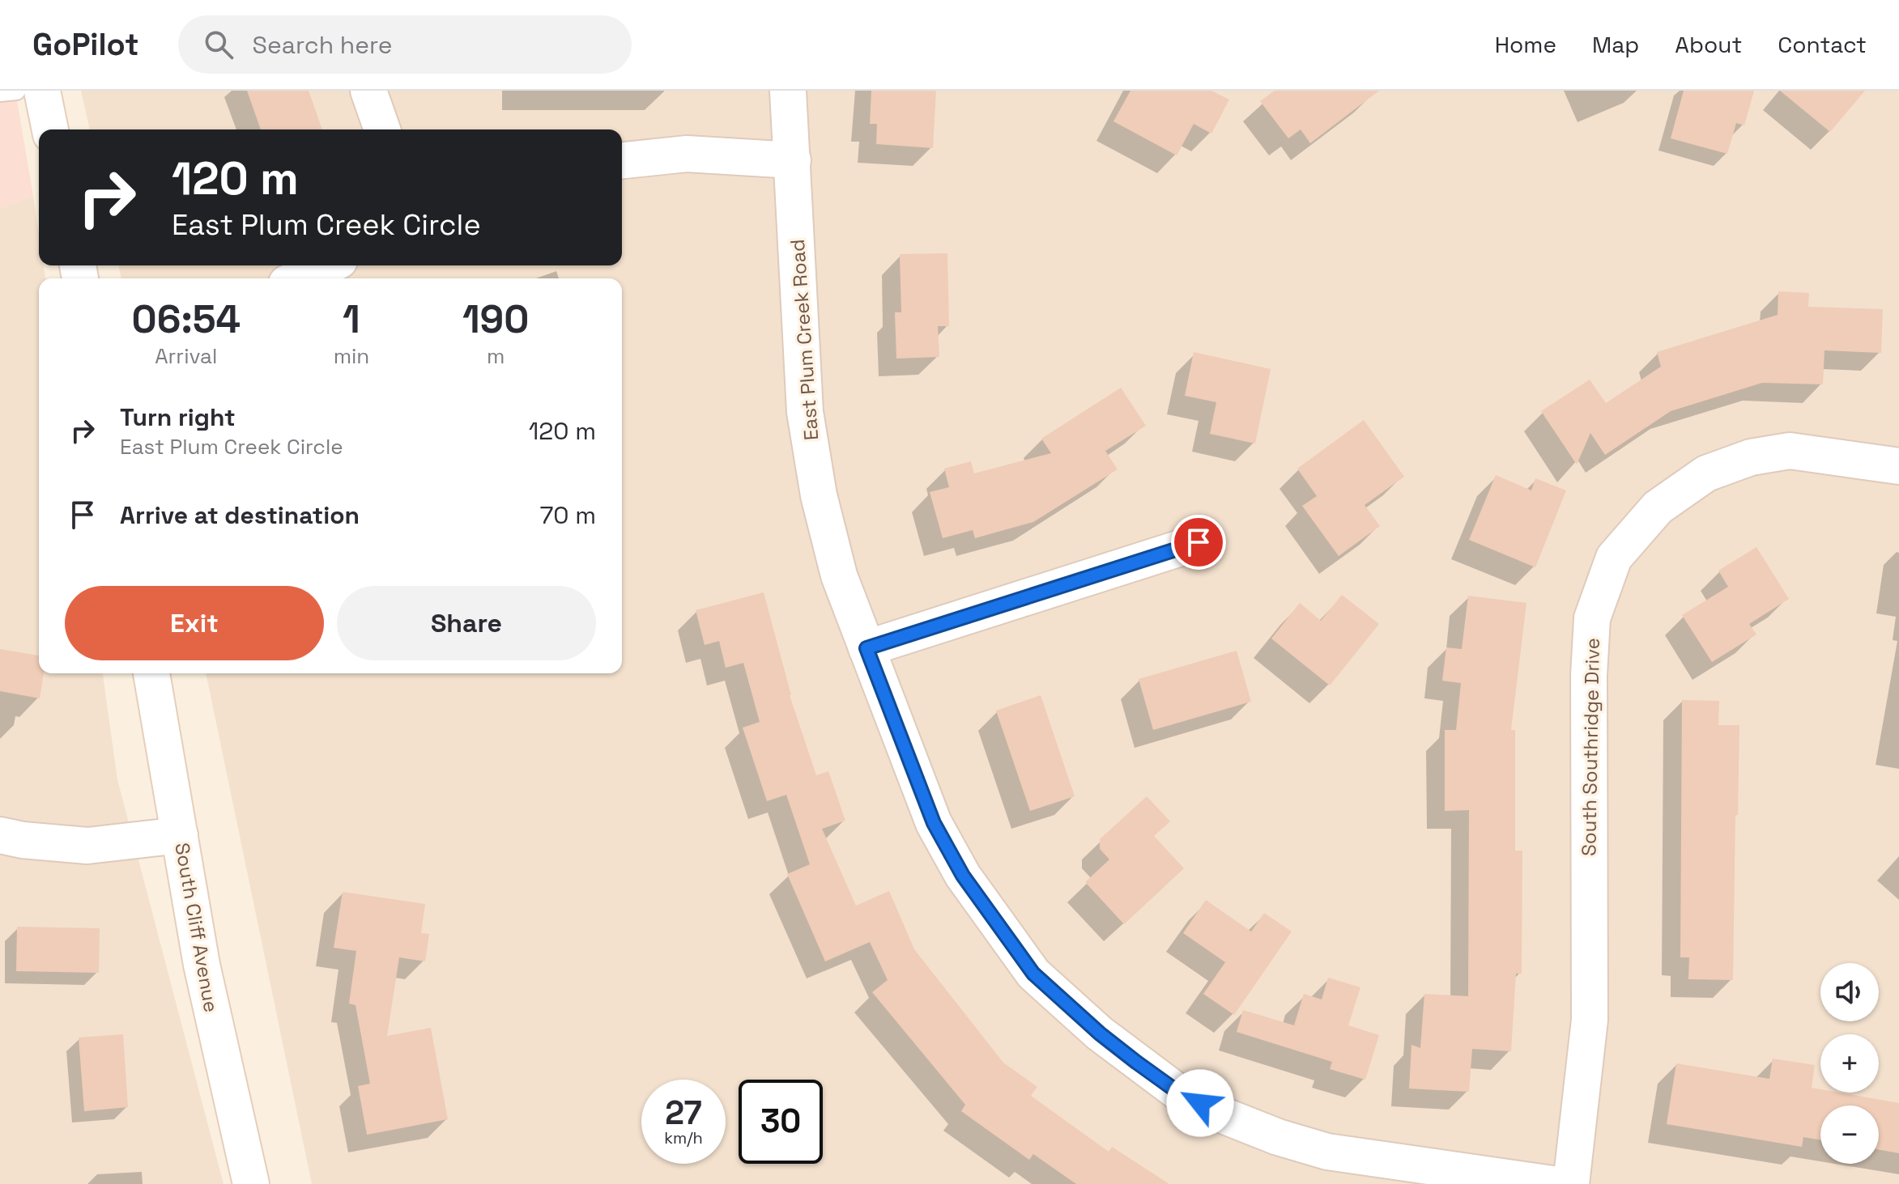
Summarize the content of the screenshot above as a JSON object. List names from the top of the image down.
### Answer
{
  "streets": {
    "street": ["East Plum Creek Road", "South Southridge Drive", "South Cliff Avenue"]
  },
  "page": {
    "header": "GoPilot",
    "search": "Search here",
    "nav": [
      "Home",
      "Map",
      "About",
      "Contact"
    ],
    "turn": ["120 m", "East Plum Creek Circle"],
    "eta": [
      "06:54",
      "Arrival",
      "1",
      "min",
      "190",
      "m"
    ],
    "list": [
      {
        "name": "Turn right",
        "note": "East Plum Creek Circle",
        "value": "120 m"
      },
      {
        "name": "Arrive at destination",
        "value": "70 m"
      }
    ],
    "buttons": ["Exit", "Share"],
    "map_buttons": ["+", "−"],
    "speed": "27 km/h",
    "limit": "30"
  }
}
